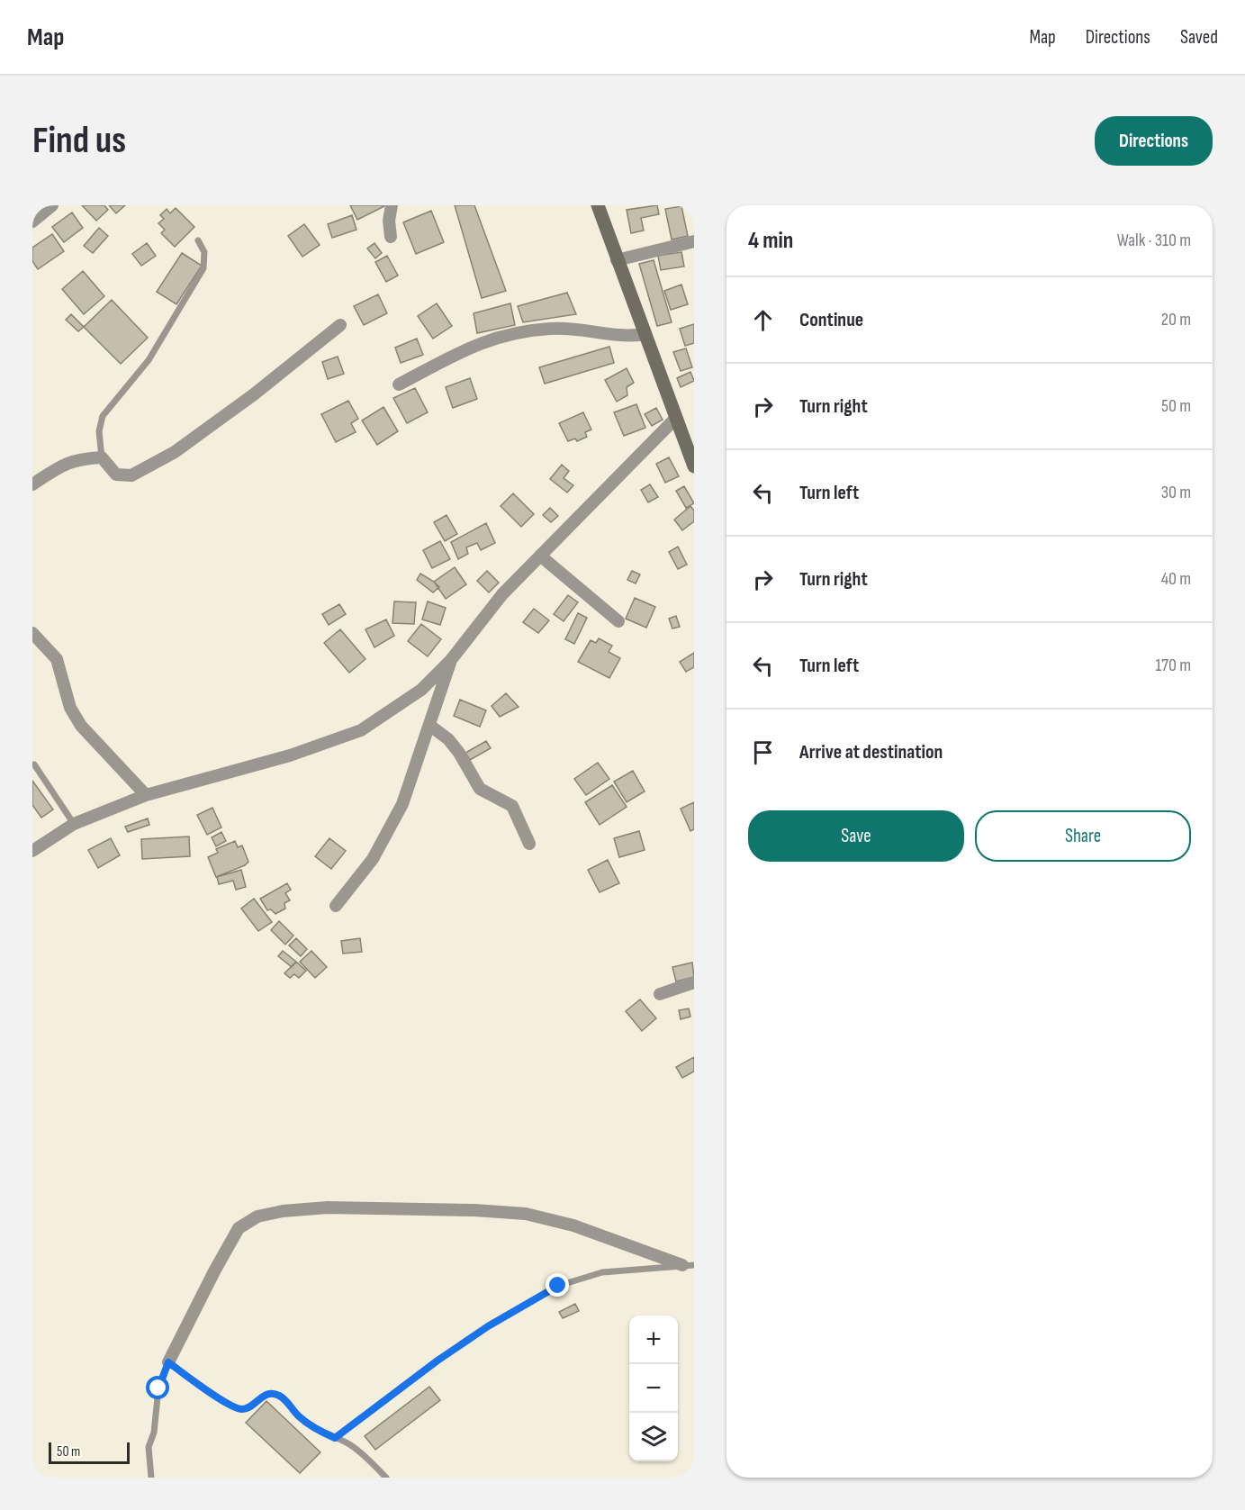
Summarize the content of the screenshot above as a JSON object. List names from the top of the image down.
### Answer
{
  "scale_bar": "50 m",
  "page": {
    "header": "Map",
    "nav": ["Map", "Directions", "Saved"],
    "buttons": [
      "Directions",
      ["Save", "Share"]
    ],
    "title": "Find us",
    "heading": ["4 min", "Walk · 310 m"],
    "list": [
      ["Continue", "20 m"],
      ["Turn right", "50 m"],
      ["Turn left", "30 m"],
      ["Turn right", "40 m"],
      ["Turn left", "170 m"],
      "Arrive at destination"
    ],
    "map_buttons": ["+", "−"],
    "scale": "50 m"
  }
}
